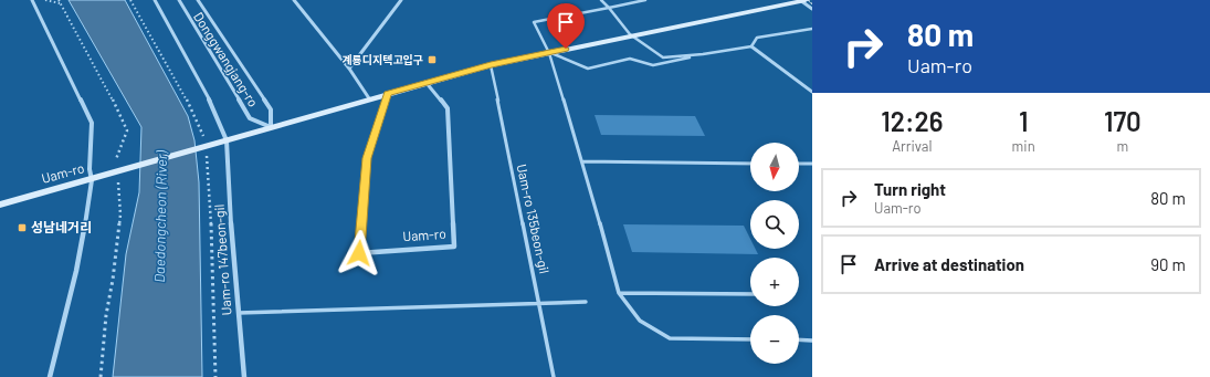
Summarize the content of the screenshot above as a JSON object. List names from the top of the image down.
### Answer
{
  "streets": {
    "main road": ["Uam-ro"],
    "street": ["Donggwangjang-ro", "Uam-ro 147beon-gil"],
    "lane": ["Uam-ro 135beon-gil"]
  },
  "crossings": [
    ["Donggwangjang-ro", "Uam-ro"],
    ["Uam-ro", "Uam-ro 135beon-gil"],
    ["Uam-ro", "Uam-ro 147beon-gil"]
  ],
  "water": ["Daedongcheon (River)"],
  "places": {
    "transit": ["계룡디지텍고입구", "성남네거리"]
  },
  "north": "bottom",
  "page": {
    "turn": ["80 m", "Uam-ro"],
    "eta": [
      "12:26",
      "Arrival",
      "1",
      "min",
      "170",
      "m"
    ],
    "map_buttons": ["+", "−"],
    "list": [
      {
        "name": "Turn right",
        "note": "Uam-ro",
        "value": "80 m"
      },
      {
        "name": "Arrive at destination",
        "value": "90 m"
      }
    ]
  }
}
